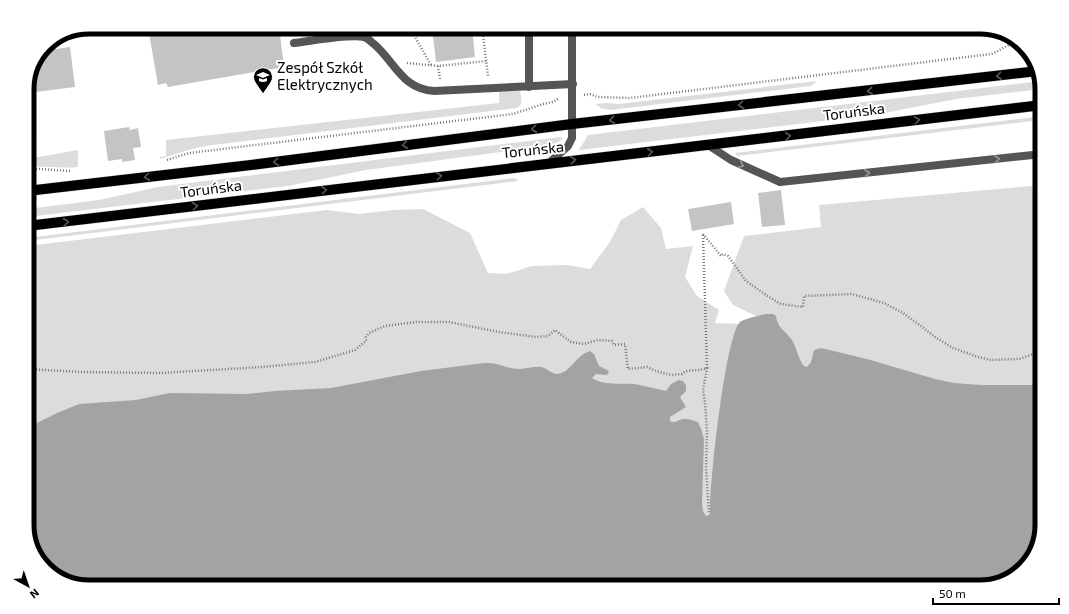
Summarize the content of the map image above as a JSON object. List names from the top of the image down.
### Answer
{
  "streets": {
    "main road": ["Toruńska"]
  },
  "places": {
    "school or university": ["Zespół Szkół Elektrycznych"]
  },
  "scale_bar": "50 m",
  "north": "bottom right"
}
